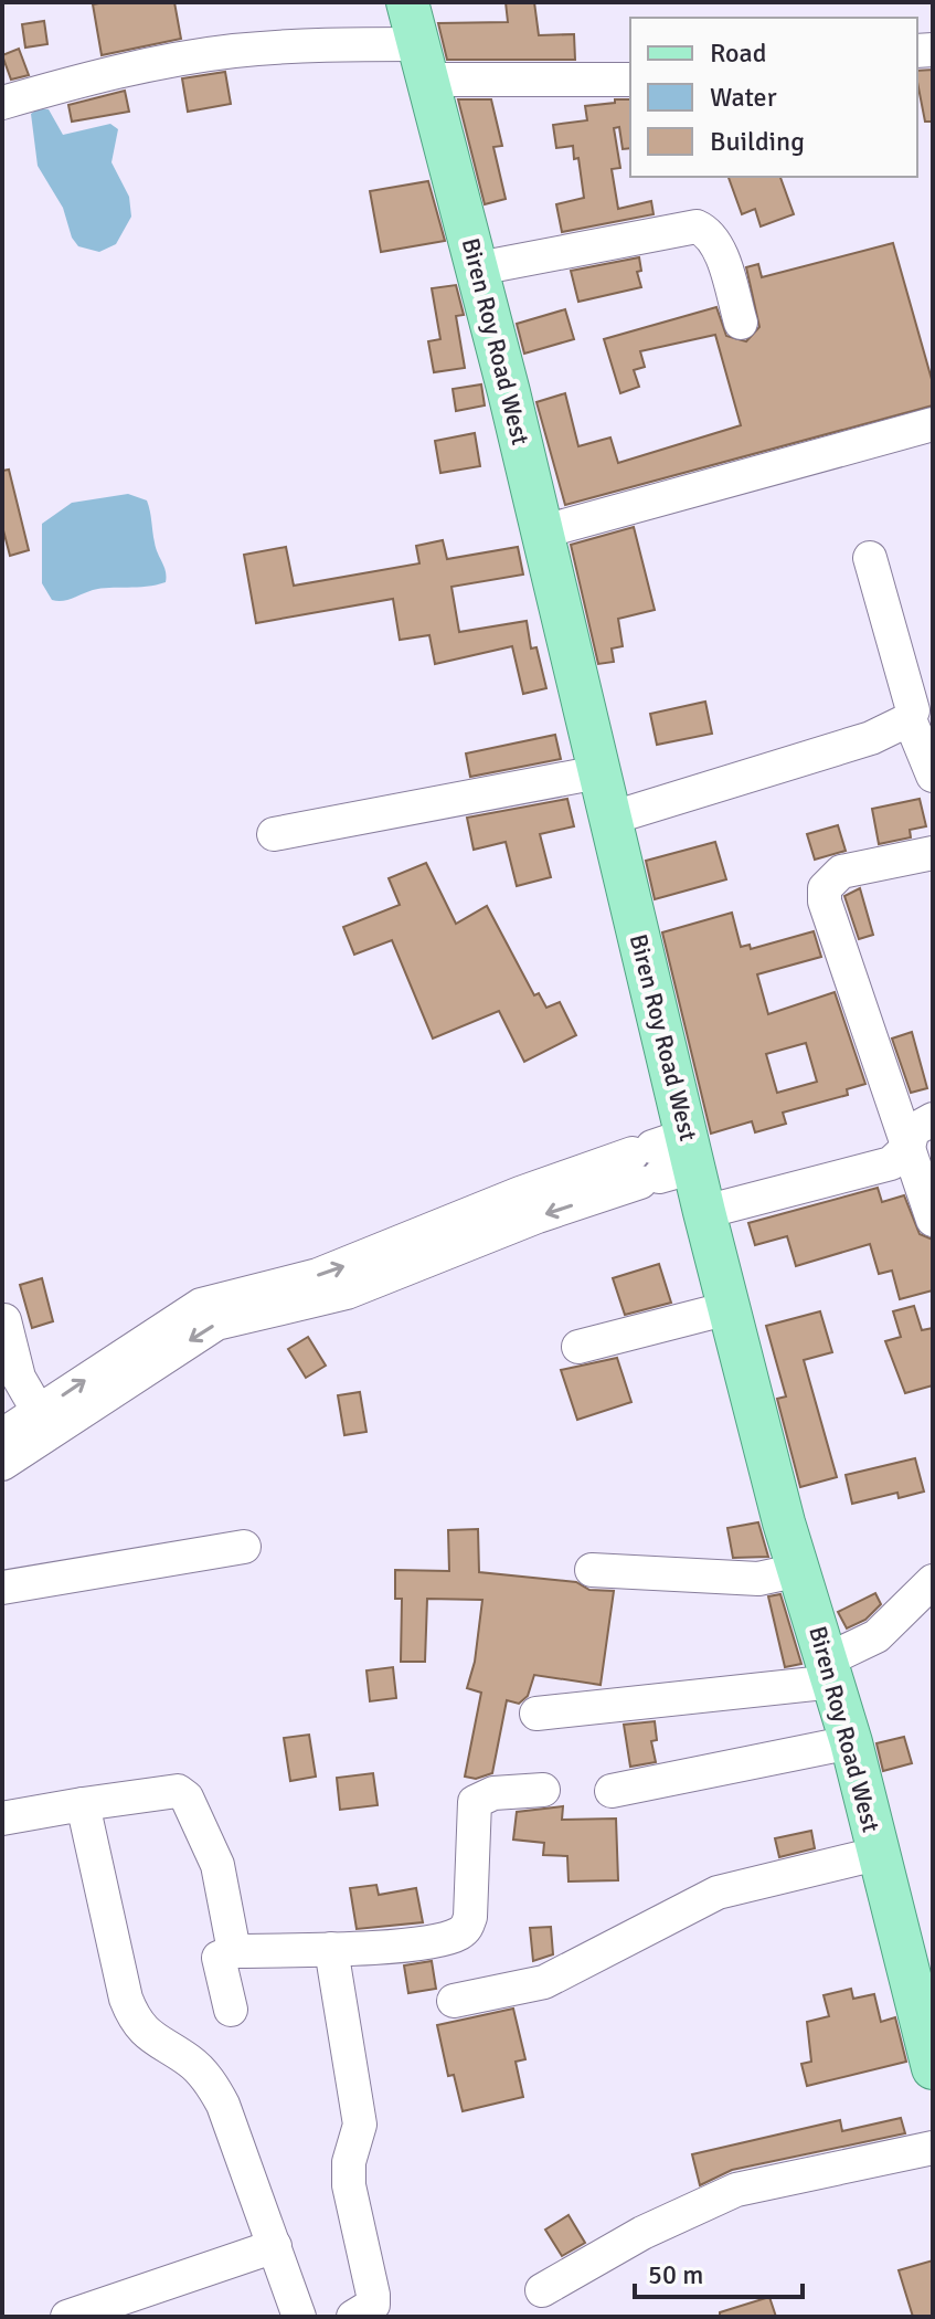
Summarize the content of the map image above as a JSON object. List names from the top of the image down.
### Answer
{
  "streets": {
    "main road": ["Biren Roy Road West"]
  },
  "legend": ["Road", "Water", "Building"],
  "scale_bar": "50 m"
}
